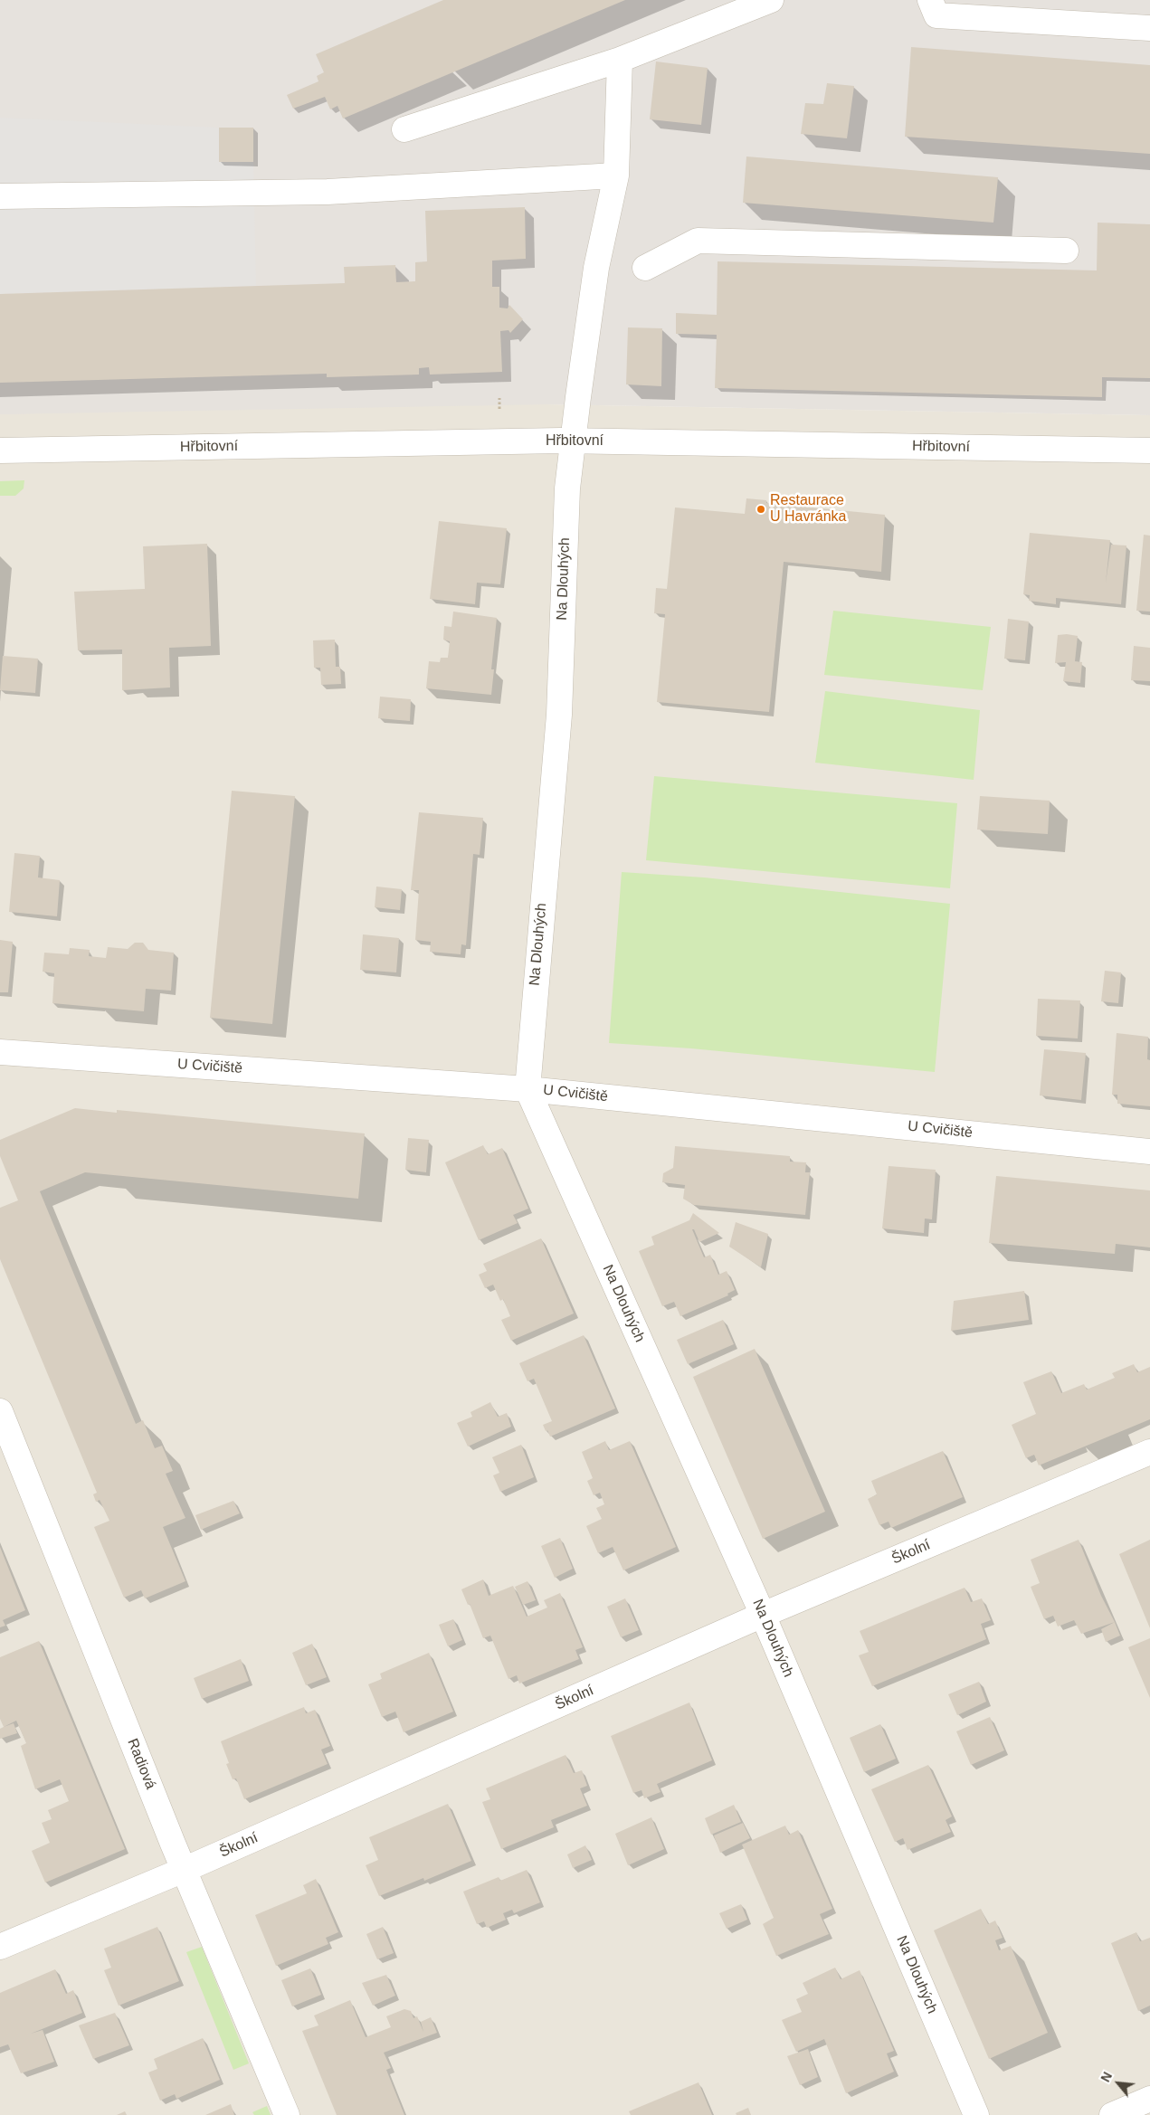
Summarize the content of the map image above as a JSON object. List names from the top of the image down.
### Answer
{
  "streets": {
    "street": [
      "Hřbitovní",
      "Na Dlouhých",
      "U Cvičiště",
      "Školní",
      "Radiová"
    ]
  },
  "crossings": [
    ["Hřbitovní", "Na Dlouhých"],
    ["Na Dlouhých", "U Cvičiště"],
    ["Na Dlouhých", "Školní"],
    ["Školní", "Radiová"]
  ],
  "places": ["Restaurace U Havránka"],
  "north": "top left"
}
